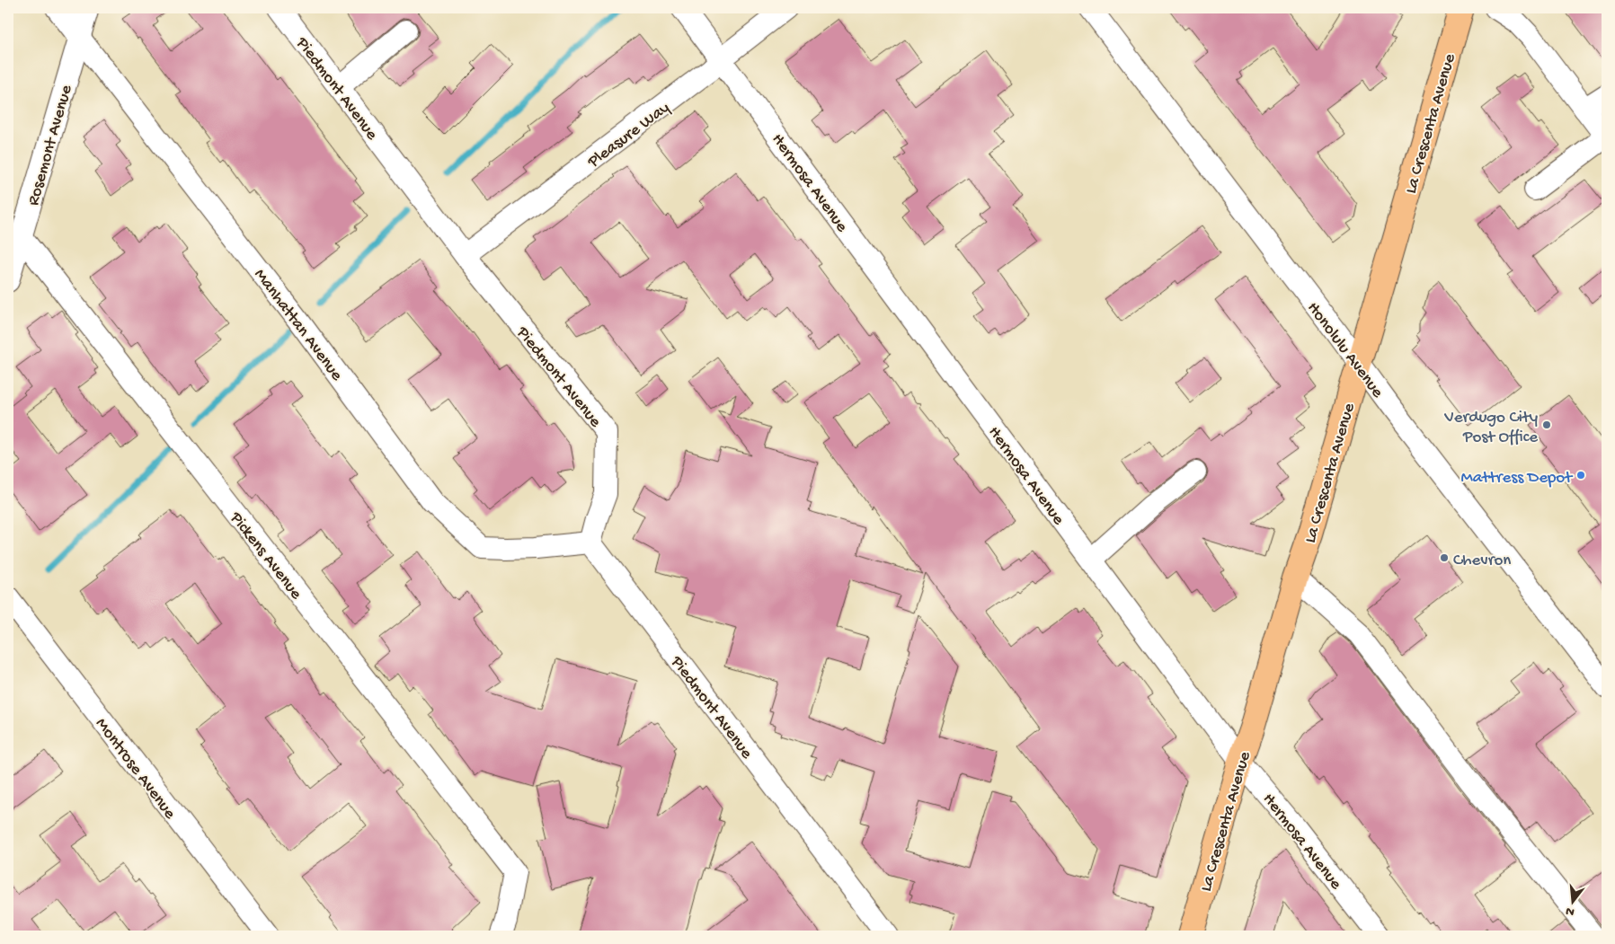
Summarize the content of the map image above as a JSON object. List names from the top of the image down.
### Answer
{
  "streets": {
    "main road": ["La Crescenta Avenue"],
    "street": [
      "Piedmont Avenue",
      "Pleasure Way",
      "Rosemont Avenue",
      "Hermosa Avenue",
      "Manhattan Avenue",
      "Honolulu Avenue",
      "Pickens Avenue",
      "Montrose Avenue"
    ]
  },
  "crossings": [
    ["Piedmont Avenue", "Pleasure Way"],
    ["Piedmont Avenue", "Manhattan Avenue"],
    ["La Crescenta Avenue", "Hermosa Avenue"],
    ["La Crescenta Avenue", "Honolulu Avenue"],
    ["Pleasure Way", "Hermosa Avenue"],
    ["Rosemont Avenue", "Manhattan Avenue"],
    ["Rosemont Avenue", "Pickens Avenue"]
  ],
  "places": ["Verdugo City Post Office", "Mattress Depot", "Chevron"],
  "north": "bottom"
}
